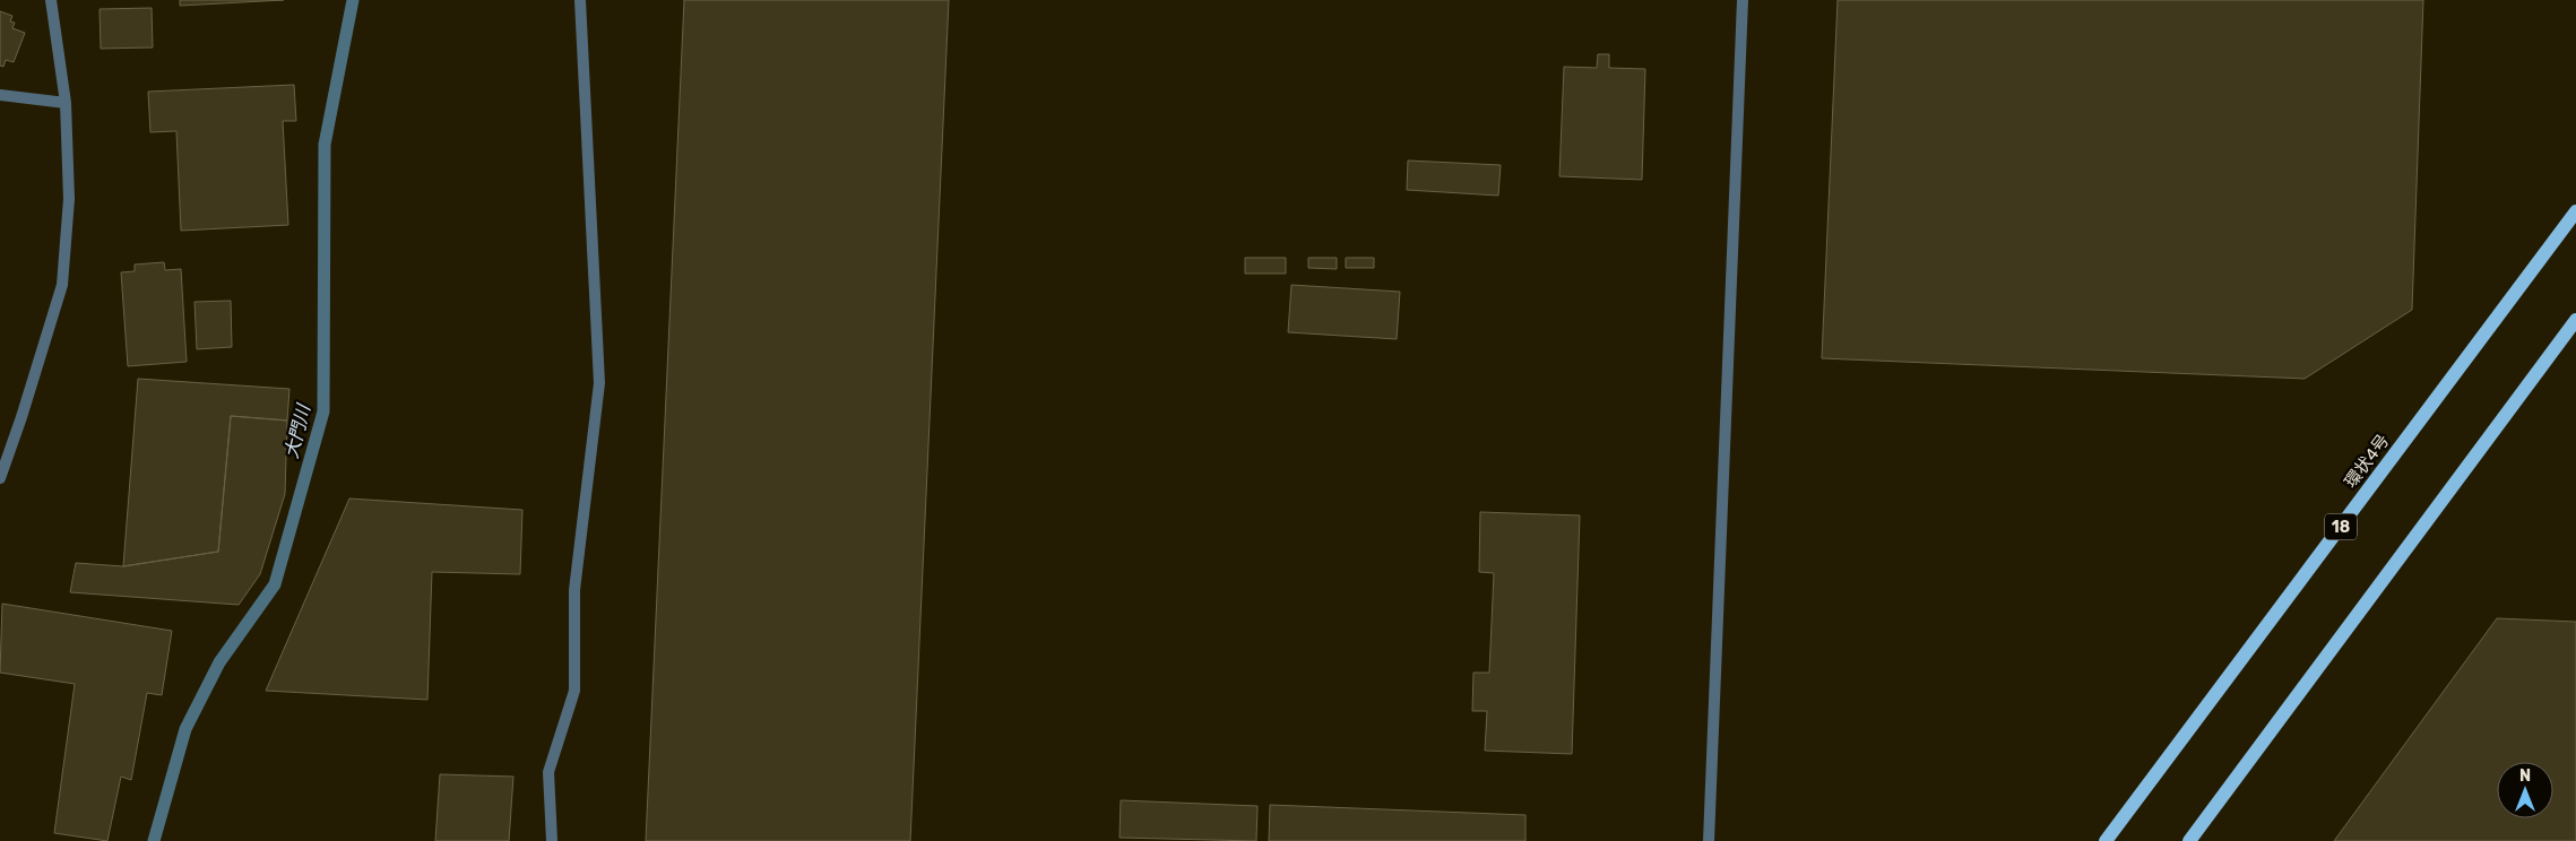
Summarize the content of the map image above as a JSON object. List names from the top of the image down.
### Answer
{
  "streets": {
    "main road": ["環状4号", "18"]
  },
  "water": ["大門川"],
  "north": "top"
}
